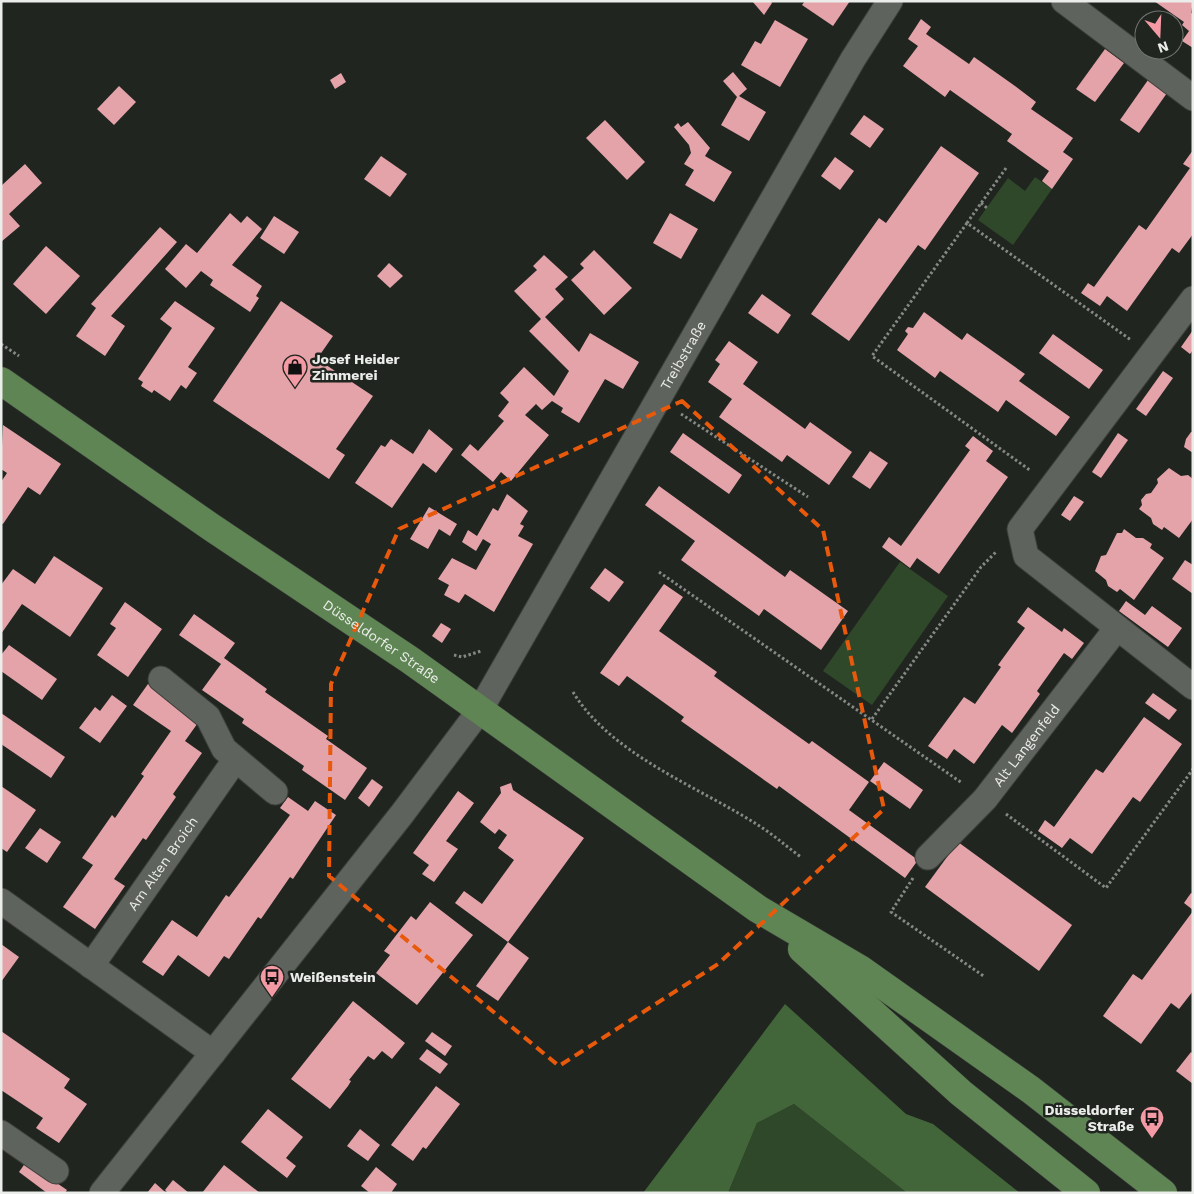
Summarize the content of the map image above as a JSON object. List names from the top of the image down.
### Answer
{
  "streets": {
    "main road": ["Düsseldorfer Straße"],
    "street": ["Treibstraße", "Alt Langenfeld", "Am Alten Broich"]
  },
  "crossings": [
    ["Treibstraße", "Düsseldorfer Straße"]
  ],
  "places": {
    "shop": ["Josef Heider Zimmerei"],
    "bus stop": ["Weißenstein", "Düsseldorfer Straße"]
  },
  "north": "bottom"
}
